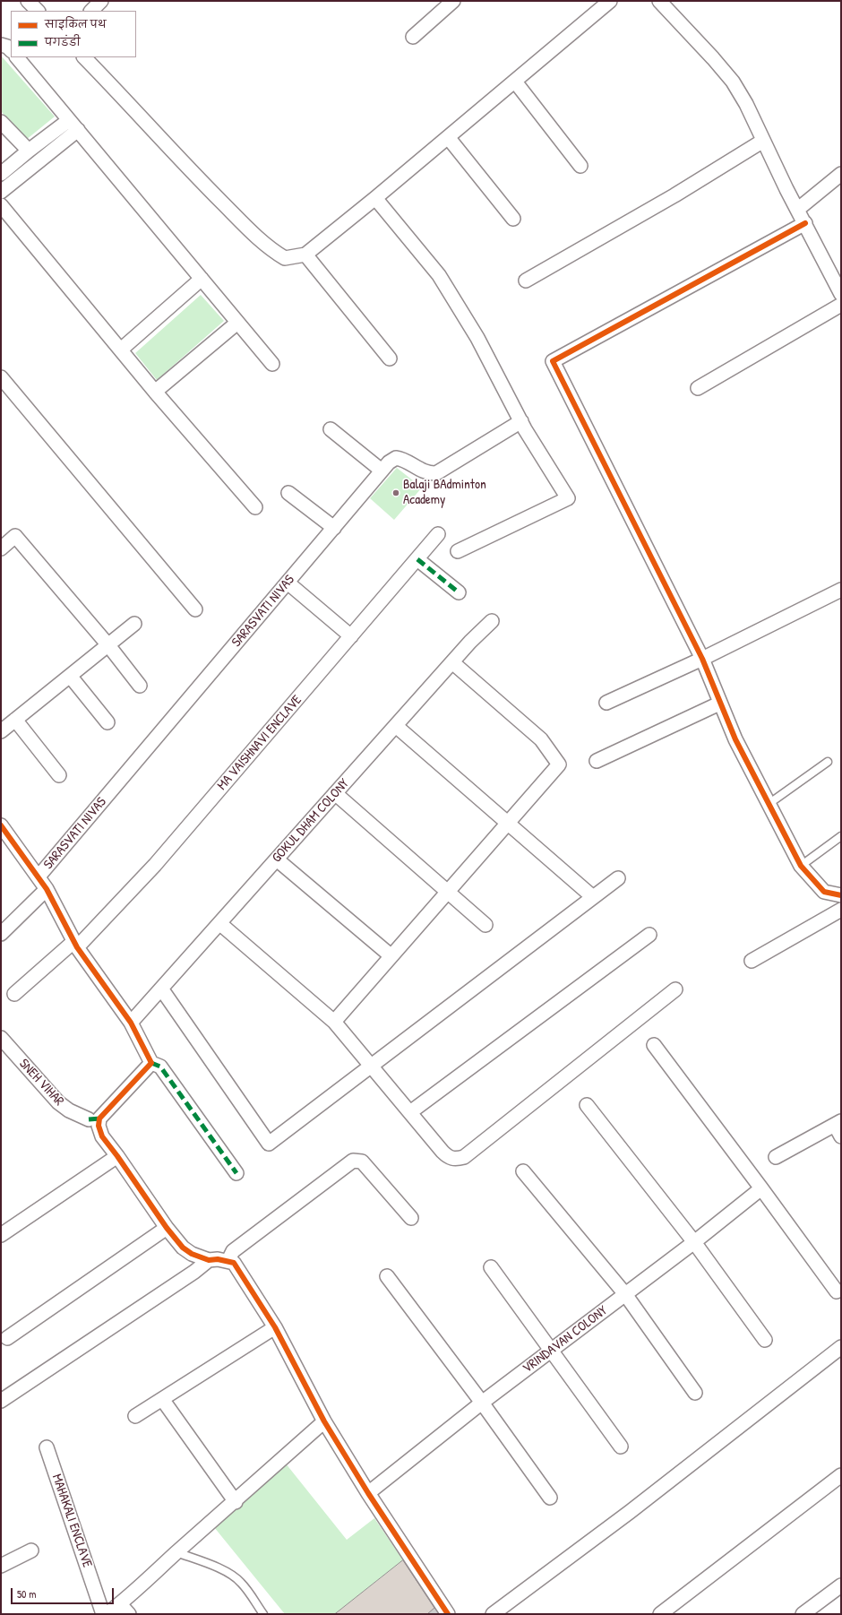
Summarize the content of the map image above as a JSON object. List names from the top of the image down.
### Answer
{
  "streets": {
    "street": [
      "SARASVATI NIVAS",
      "MA VAISHNAVI ENCLAVE",
      "GOKUL DHAM COLONY",
      "SNEH VIHAR",
      "VRINDAVAN COLONY",
      "MAHAKALI ENCLAVE"
    ]
  },
  "places": ["Balaji BAdminton Academy"],
  "legend": ["साइकिल पथ", "पगडंडी"],
  "scale_bar": "50 m"
}
